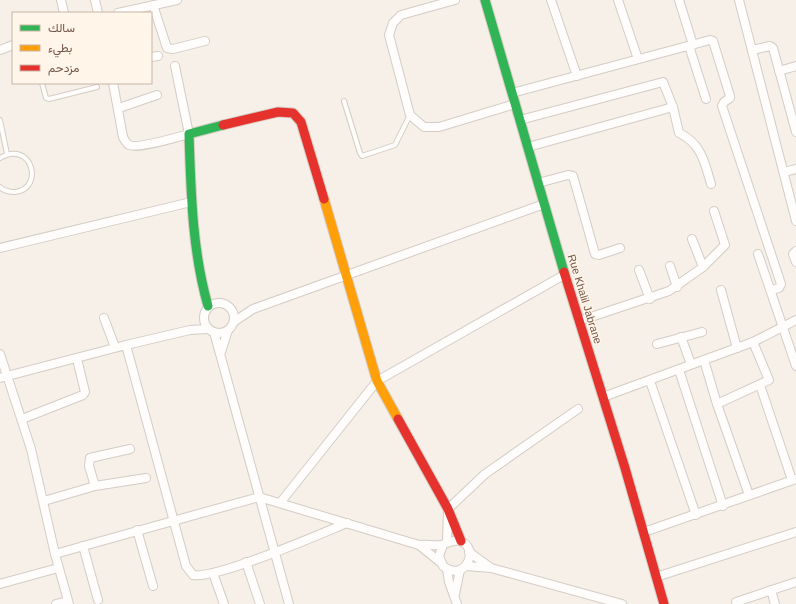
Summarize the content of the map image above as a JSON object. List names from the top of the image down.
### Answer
{
  "streets": {
    "street": ["Rue Khalil Jabrane"]
  },
  "legend": ["سالك", "بطيء", "مزدحم"]
}
